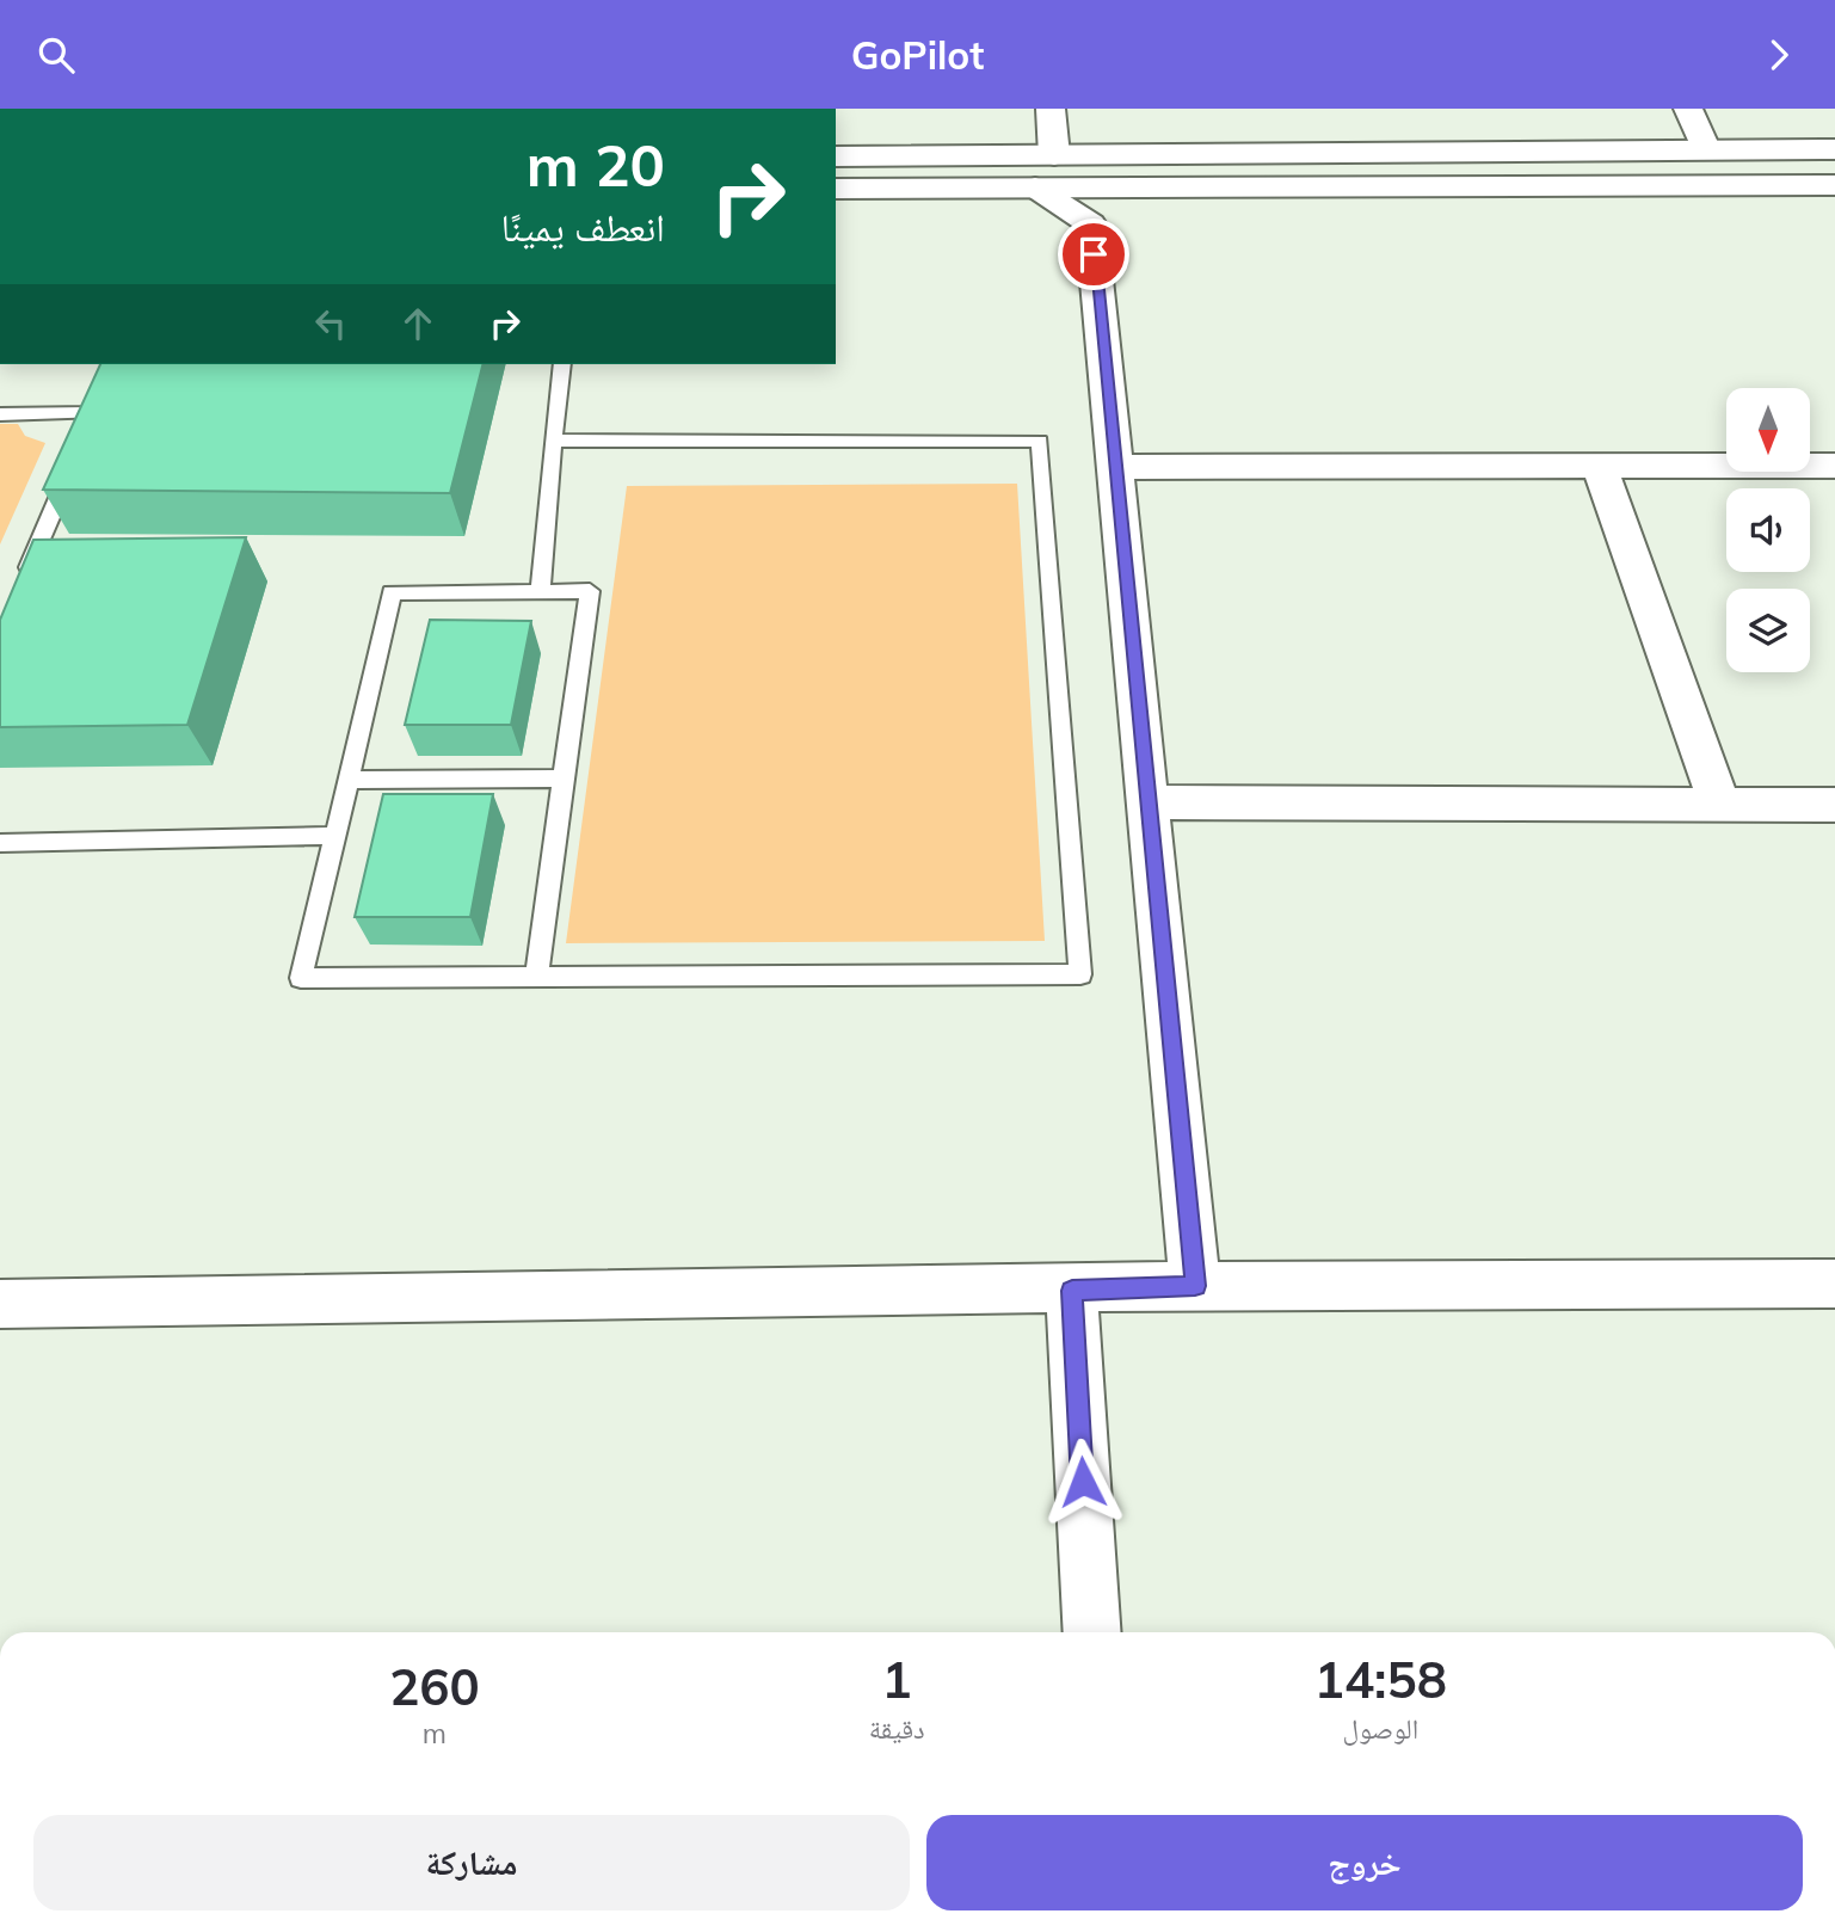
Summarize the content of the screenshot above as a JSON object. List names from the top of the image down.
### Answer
{
  "north": "bottom",
  "page": {
    "header": "GoPilot",
    "turn": ["20 m", "انعطف يمينًا"],
    "eta": [
      "14:58",
      "الوصول",
      "1",
      "دقيقة",
      "260",
      "m"
    ],
    "buttons": ["خروج", "مشاركة"]
  }
}
